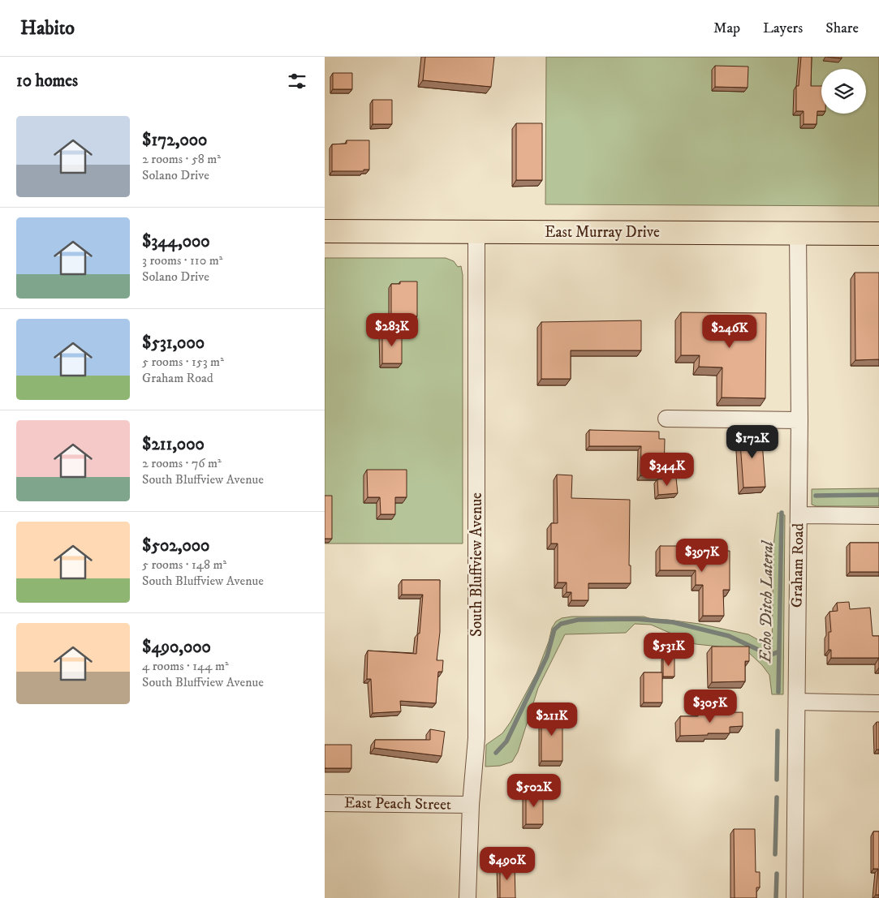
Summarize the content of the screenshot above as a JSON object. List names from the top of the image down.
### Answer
{
  "streets": {
    "highway": ["East Murray Drive"],
    "street": ["South Bluffview Avenue", "Graham Road", "East Peach Street"]
  },
  "crossings": [
    ["East Murray Drive", "South Bluffview Avenue"],
    ["East Murray Drive", "Graham Road"],
    ["South Bluffview Avenue", "East Peach Street"]
  ],
  "water": ["Echo Ditch Lateral"],
  "page": {
    "header": "Habito",
    "nav": ["Map", "Layers", "Share"],
    "heading": "10 homes",
    "list": [
      {
        "name": "$172,000",
        "note": "2 rooms · 58 m² · Solano Drive"
      },
      {
        "name": "$344,000",
        "note": "3 rooms · 110 m² · Solano Drive"
      },
      {
        "name": "$531,000",
        "note": "5 rooms · 153 m² · Graham Road"
      },
      {
        "name": "$211,000",
        "note": "2 rooms · 76 m² · South Bluffview Avenue"
      },
      {
        "name": "$502,000",
        "note": "5 rooms · 148 m² · South Bluffview Avenue"
      },
      {
        "name": "$490,000",
        "note": "4 rooms · 144 m² · South Bluffview Avenue"
      }
    ],
    "price": [
      "$283K",
      "$246K",
      "$172K",
      "$344K",
      "$397K",
      "$531K",
      "$305K",
      "$211K",
      "$502K",
      "$490K"
    ]
  }
}
